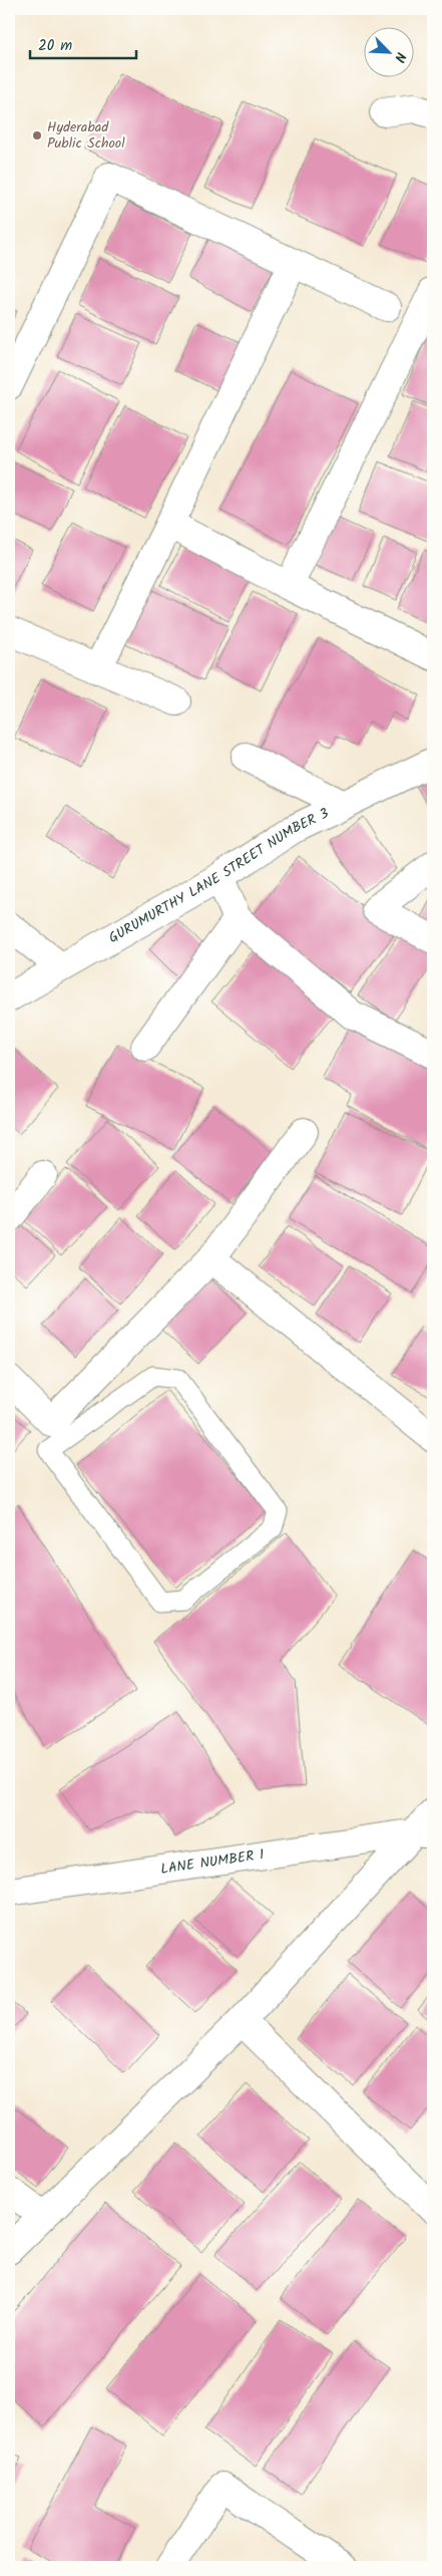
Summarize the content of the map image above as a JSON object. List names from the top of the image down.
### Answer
{
  "streets": {
    "street": ["GURUMURTHY LANE STREET NUMBER 3", "LANE NUMBER 1"]
  },
  "places": ["Hyderabad Public School"],
  "scale_bar": "20 m",
  "north": "bottom right"
}
